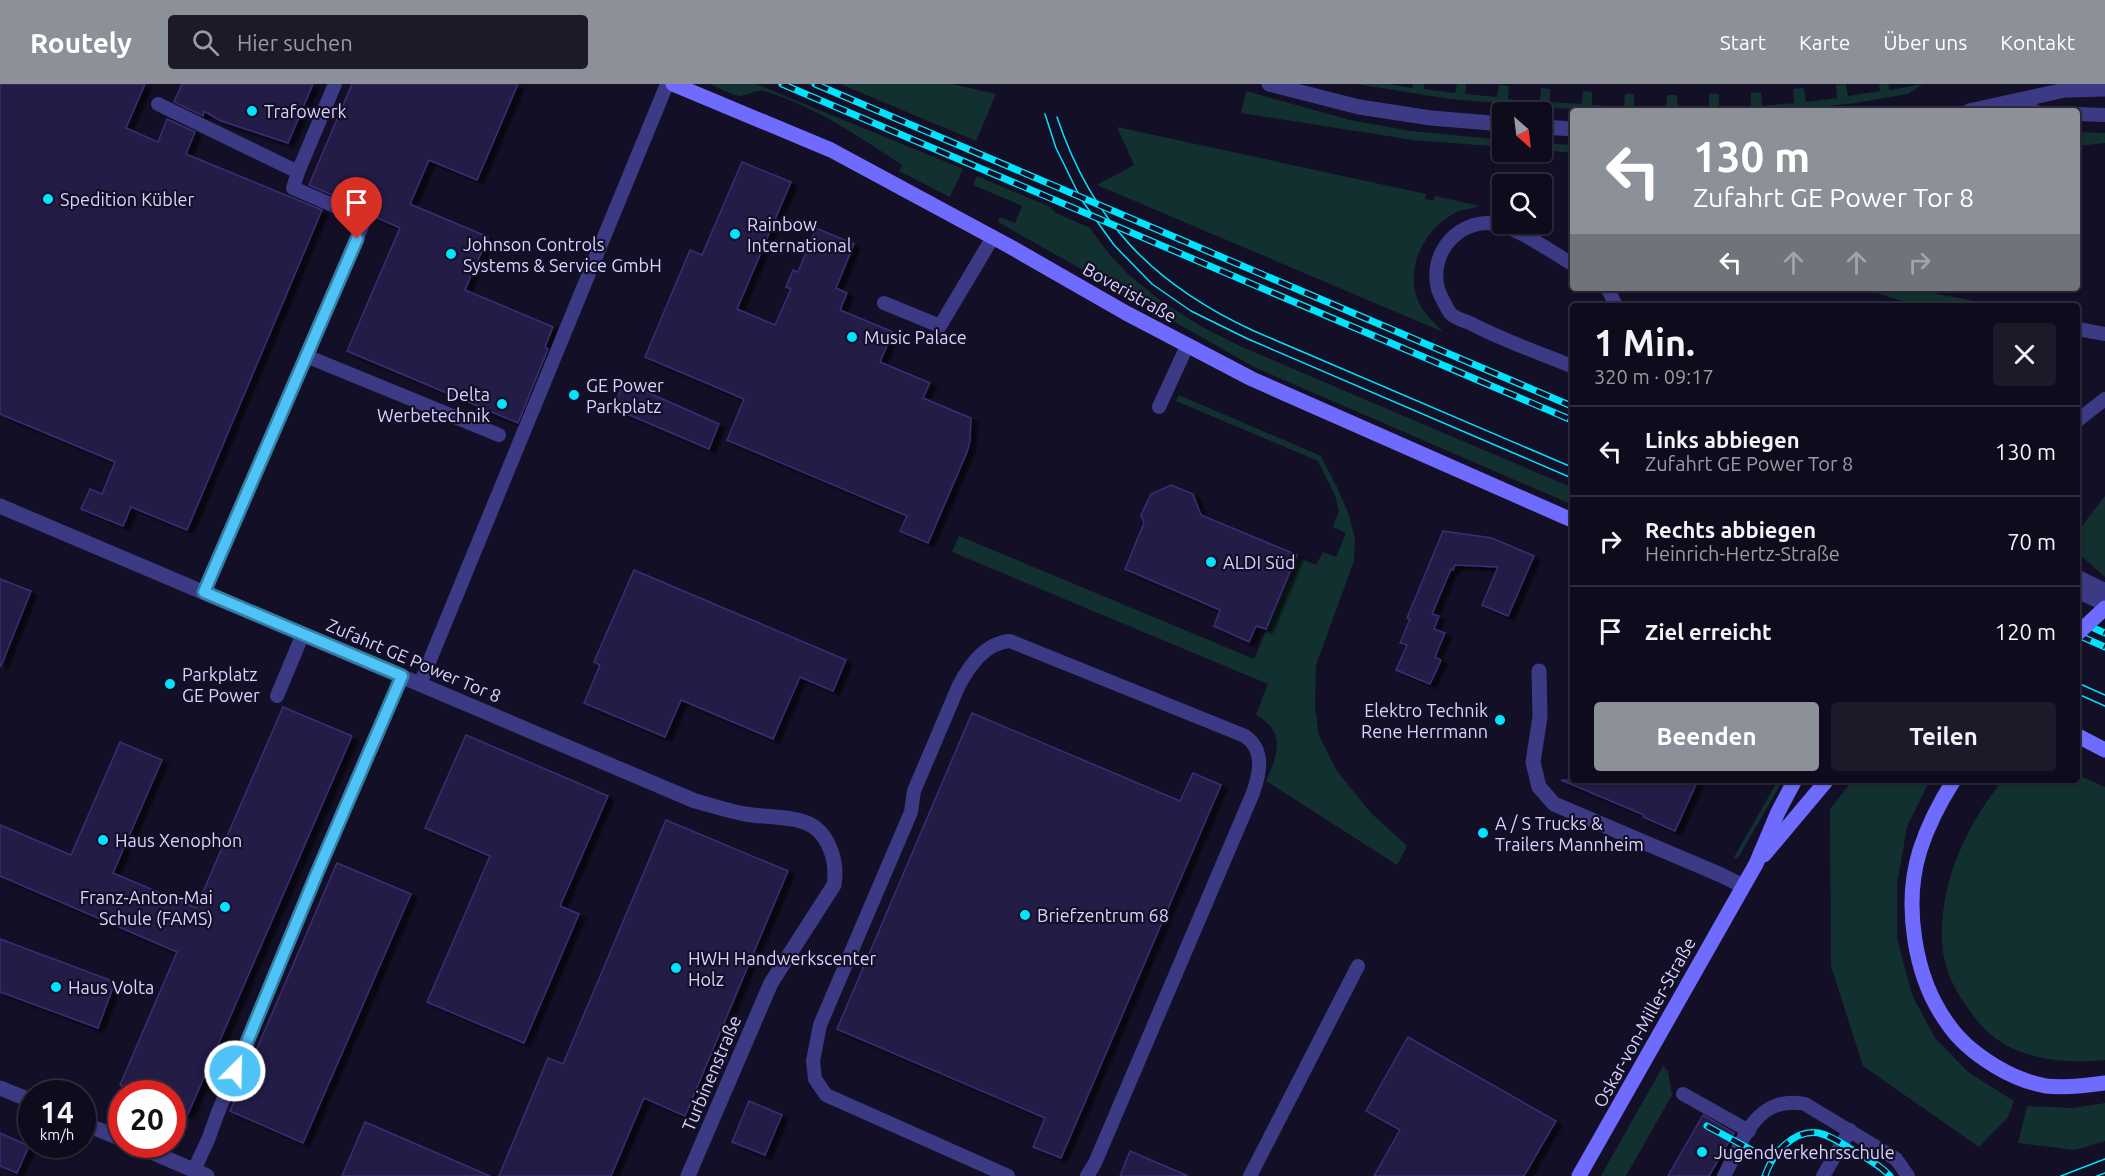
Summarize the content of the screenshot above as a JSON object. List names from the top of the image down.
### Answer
{
  "streets": {
    "main road": ["Boveristraße", "Oskar-von-Miller-Straße"],
    "street": ["Zufahrt GE Power Tor 8", "Turbinenstraße"]
  },
  "crossings": [
    ["Zufahrt GE Power Tor 8", "Turbinenstraße"]
  ],
  "places": [
    "Trafowerk",
    "Spedition Kübler",
    "Rainbow International",
    "Johnson Controls Systems & Service GmbH",
    "Music Palace",
    "GE Power Parkplatz",
    "Delta Werbetechnik",
    "ALDI Süd",
    "Parkplatz GE Power",
    "Elektro Technik Rene Herrmann",
    "A / S Trucks & Trailers Mannheim",
    "Haus Xenophon",
    "Franz-Anton-Mai Schule (FAMS)",
    "Briefzentrum 68",
    "HWH Handwerkscenter Holz",
    "Haus Volta",
    "Jugendverkehrsschule"
  ],
  "north": "bottom right",
  "page": {
    "header": "Routely",
    "search": "Hier suchen",
    "nav": [
      "Start",
      "Karte",
      "Über uns",
      "Kontakt"
    ],
    "turn": ["130 m", "Zufahrt GE Power Tor 8"],
    "heading": ["1 Min.", "320 m · 09:17"],
    "list": [
      {
        "name": "Links abbiegen",
        "note": "Zufahrt GE Power Tor 8",
        "value": "130 m"
      },
      {
        "name": "Rechts abbiegen",
        "note": "Heinrich-Hertz-Straße",
        "value": "70 m"
      },
      {
        "name": "Ziel erreicht",
        "value": "120 m"
      }
    ],
    "buttons": ["Beenden", "Teilen"],
    "speed": "14 km/h",
    "limit": "20"
  }
}
